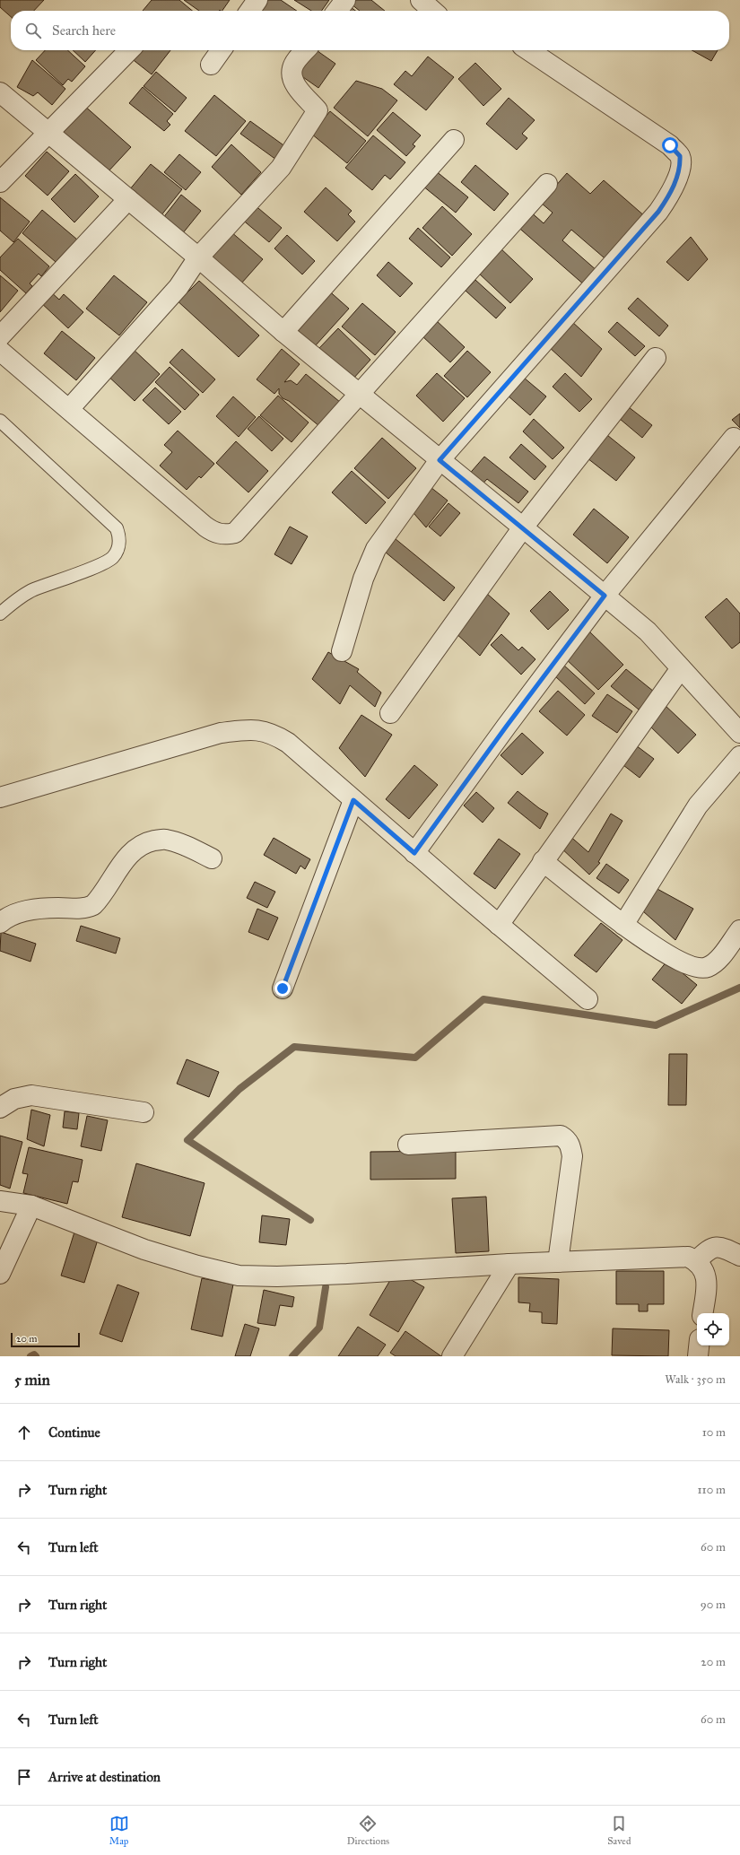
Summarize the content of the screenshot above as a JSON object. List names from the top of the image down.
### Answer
{
  "scale_bar": "20 m",
  "page": {
    "search": "Search here",
    "scale": "20 m",
    "heading": ["5 min", "Walk · 350 m"],
    "list": [
      ["Continue", "10 m"],
      ["Turn right", "110 m"],
      ["Turn left", "60 m"],
      ["Turn right", "90 m"],
      ["Turn right", "20 m"],
      ["Turn left", "60 m"],
      "Arrive at destination"
    ],
    "nav": ["Map", "Directions", "Saved"]
  }
}
